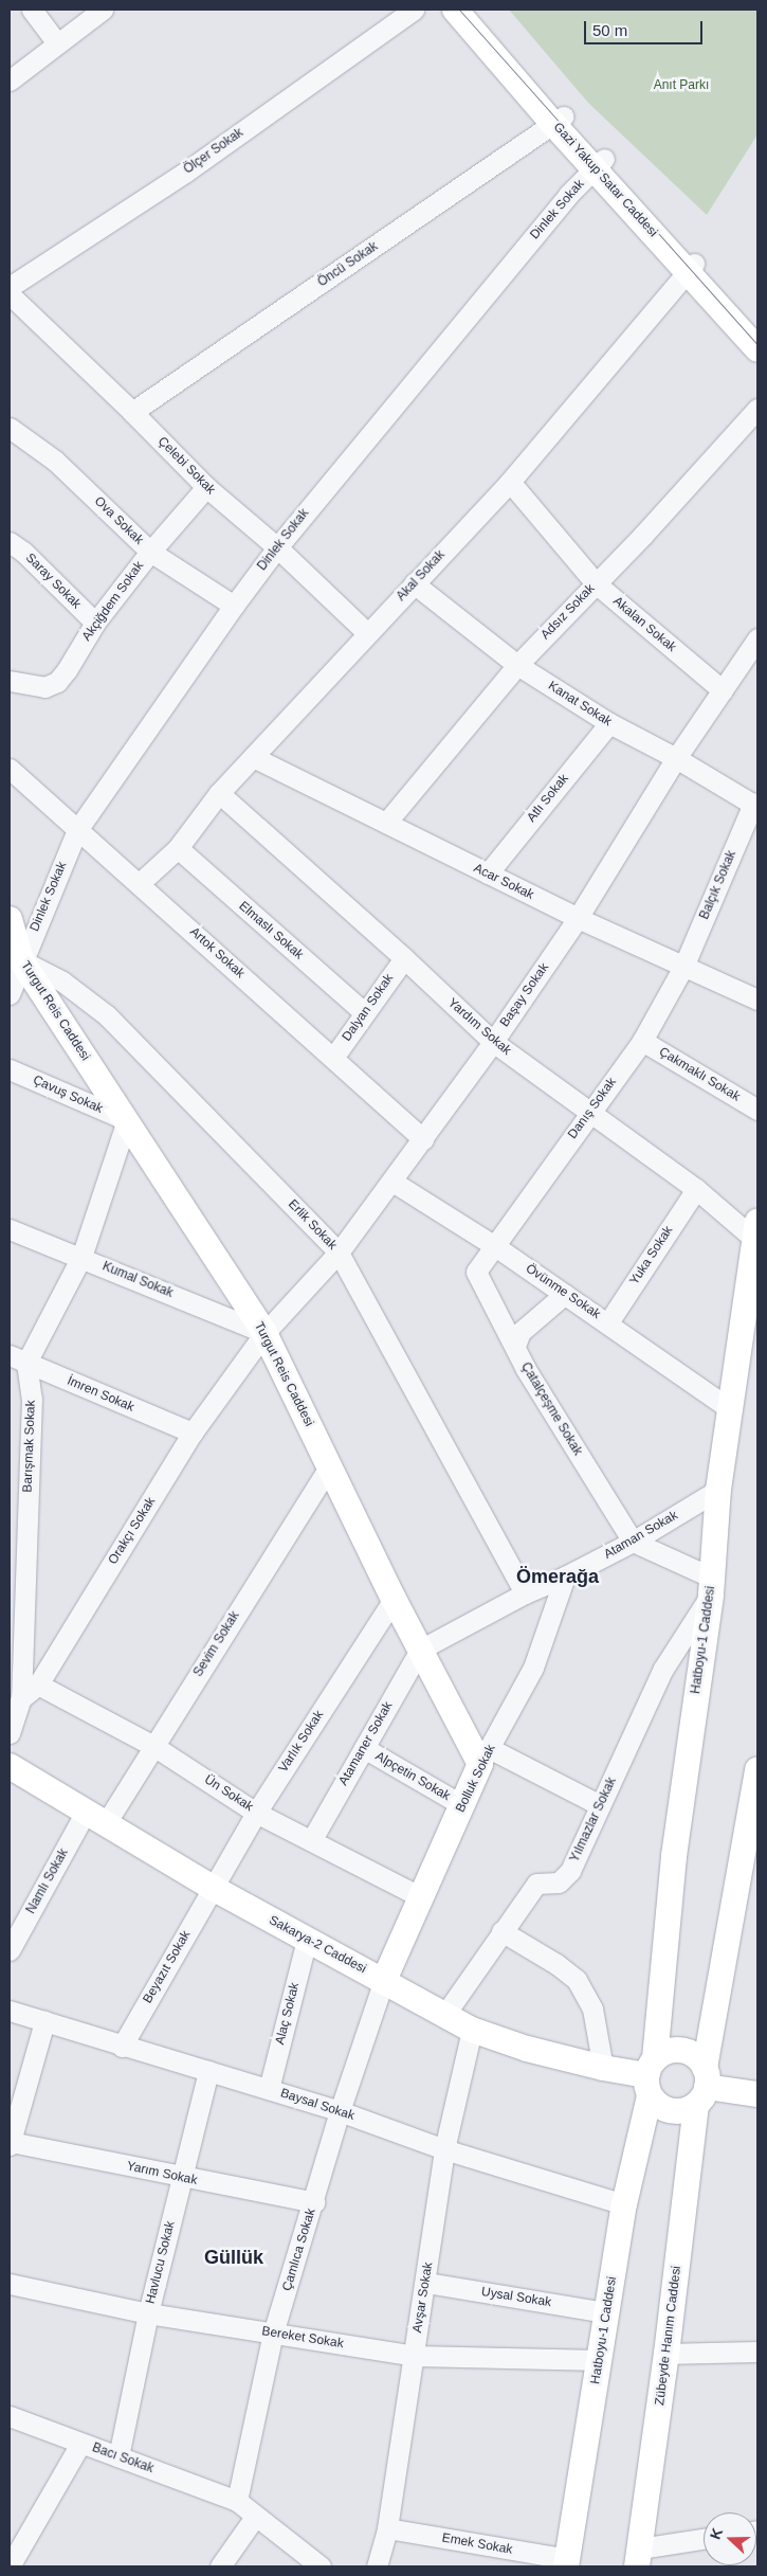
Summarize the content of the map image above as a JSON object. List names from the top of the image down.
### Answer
{
  "streets": {
    "main road": [
      "Gazi Yakup Satar Caddesi",
      "Turgut Reis Caddesi",
      "Hatboyu-1 Caddesi",
      "Bolluk Sokak",
      "Sakarya-2 Caddesi",
      "Zübeyde Hanım Caddesi"
    ],
    "street": [
      "Ölçer Sokak",
      "Dinlek Sokak",
      "Öncü Sokak",
      "Çelebi Sokak",
      "Ova Sokak",
      "Akal Sokak",
      "Saray Sokak",
      "Akçiğdem Sokak",
      "Adsız Sokak",
      "Akalan Sokak",
      "Kanat Sokak",
      "Atlı Sokak",
      "Acar Sokak",
      "Balçık Sokak",
      "Elmaslı Sokak",
      "Artok Sokak",
      "Başay Sokak",
      "Dalyan Sokak",
      "Yardım Sokak",
      "Çakmaklı Sokak",
      "Çavuş Sokak",
      "Danış Sokak",
      "Erlik Sokak",
      "Yuka Sokak",
      "Kumal Sokak",
      "Övünme Sokak",
      "İmren Sokak",
      "Çatalçeşme Sokak",
      "Barışmak Sokak",
      "Orakçı Sokak",
      "Ataman Sokak",
      "Sevim Sokak",
      "Varlık Sokak",
      "Atamaner Sokak",
      "Alpçetin Sokak",
      "Ün Sokak",
      "Yılmazlar Sokak",
      "Namlı Sokak",
      "Beyazıt Sokak",
      "Alaç Sokak",
      "Baysal Sokak",
      "Yarım Sokak",
      "Çamlıca Sokak",
      "Havlucu Sokak",
      "Avşar Sokak",
      "Uysal Sokak",
      "Bereket Sokak",
      "Bacı Sokak",
      "Emek Sokak"
    ]
  },
  "crossings": [
    ["Gazi Yakup Satar Caddesi", "Dinlek Sokak"],
    ["Gazi Yakup Satar Caddesi", "Öncü Sokak"],
    ["Gazi Yakup Satar Caddesi", "Akal Sokak"],
    ["Dinlek Sokak", "Çelebi Sokak"],
    ["Dinlek Sokak", "Ova Sokak"],
    ["Dinlek Sokak", "Artok Sokak"],
    ["Dinlek Sokak", "Turgut Reis Caddesi"],
    ["Dinlek Sokak", "Erlik Sokak"],
    ["Öncü Sokak", "Çelebi Sokak"],
    ["Çelebi Sokak", "Akal Sokak"],
    ["Çelebi Sokak", "Akçiğdem Sokak"],
    ["Ova Sokak", "Akçiğdem Sokak"],
    ["Akal Sokak", "Akalan Sokak"],
    ["Akal Sokak", "Kanat Sokak"],
    ["Akal Sokak", "Acar Sokak"],
    ["Akal Sokak", "Elmaslı Sokak"],
    ["Akal Sokak", "Artok Sokak"],
    ["Akal Sokak", "Yardım Sokak"],
    ["Saray Sokak", "Akçiğdem Sokak"],
    ["Adsız Sokak", "Akalan Sokak"],
    ["Adsız Sokak", "Kanat Sokak"],
    ["Adsız Sokak", "Acar Sokak"],
    ["Akalan Sokak", "Başay Sokak"],
    ["Kanat Sokak", "Atlı Sokak"],
    ["Kanat Sokak", "Balçık Sokak"],
    ["Kanat Sokak", "Başay Sokak"],
    ["Atlı Sokak", "Acar Sokak"],
    ["Acar Sokak", "Balçık Sokak"],
    ["Acar Sokak", "Başay Sokak"],
    ["Acar Sokak", "Danış Sokak"],
    ["Balçık Sokak", "Danış Sokak"],
    ["Elmaslı Sokak", "Dalyan Sokak"],
    ["Artok Sokak", "Başay Sokak"],
    ["Artok Sokak", "Dalyan Sokak"],
    ["Başay Sokak", "Turgut Reis Caddesi"],
    ["Başay Sokak", "Yardım Sokak"],
    ["Başay Sokak", "Erlik Sokak"],
    ["Başay Sokak", "Kumal Sokak"],
    ["Başay Sokak", "Övünme Sokak"],
    ["Başay Sokak", "Orakçı Sokak"],
    ["Dalyan Sokak", "Yardım Sokak"],
    ["Turgut Reis Caddesi", "Çavuş Sokak"],
    ["Turgut Reis Caddesi", "Erlik Sokak"],
    ["Turgut Reis Caddesi", "Kumal Sokak"],
    ["Turgut Reis Caddesi", "Orakçı Sokak"],
    ["Turgut Reis Caddesi", "Ataman Sokak"],
    ["Turgut Reis Caddesi", "Sevim Sokak"],
    ["Turgut Reis Caddesi", "Varlık Sokak"],
    ["Turgut Reis Caddesi", "Atamaner Sokak"],
    ["Turgut Reis Caddesi", "Bolluk Sokak"],
    ["Yardım Sokak", "Danış Sokak"],
    ["Yardım Sokak", "Yuka Sokak"],
    ["Yardım Sokak", "Hatboyu-1 Caddesi"],
    ["Çakmaklı Sokak", "Danış Sokak"],
    ["Danış Sokak", "Övünme Sokak"],
    ["Danış Sokak", "Çatalçeşme Sokak"],
    ["Erlik Sokak", "Ataman Sokak"],
    ["Yuka Sokak", "Övünme Sokak"],
    ["Kumal Sokak", "Orakçı Sokak"],
    ["Övünme Sokak", "Çatalçeşme Sokak"],
    ["Övünme Sokak", "Hatboyu-1 Caddesi"],
    ["İmren Sokak", "Barışmak Sokak"],
    ["İmren Sokak", "Orakçı Sokak"],
    ["Çatalçeşme Sokak", "Ataman Sokak"],
    ["Barışmak Sokak", "Orakçı Sokak"],
    ["Orakçı Sokak", "Ün Sokak"],
    ["Ataman Sokak", "Hatboyu-1 Caddesi"],
    ["Ataman Sokak", "Atamaner Sokak"],
    ["Ataman Sokak", "Bolluk Sokak"],
    ["Hatboyu-1 Caddesi", "Yılmazlar Sokak"],
    ["Hatboyu-1 Caddesi", "Sakarya-2 Caddesi"],
    ["Hatboyu-1 Caddesi", "Baysal Sokak"],
    ["Hatboyu-1 Caddesi", "Uysal Sokak"],
    ["Hatboyu-1 Caddesi", "Zübeyde Hanım Caddesi"],
    ["Hatboyu-1 Caddesi", "Bereket Sokak"],
    ["Hatboyu-1 Caddesi", "Emek Sokak"],
    ["Sevim Sokak", "Ün Sokak"],
    ["Sevim Sokak", "Namlı Sokak"],
    ["Sevim Sokak", "Sakarya-2 Caddesi"],
    ["Varlık Sokak", "Ün Sokak"],
    ["Varlık Sokak", "Sakarya-2 Caddesi"],
    ["Varlık Sokak", "Beyazıt Sokak"],
    ["Atamaner Sokak", "Alpçetin Sokak"],
    ["Atamaner Sokak", "Ün Sokak"],
    ["Alpçetin Sokak", "Bolluk Sokak"],
    ["Bolluk Sokak", "Ün Sokak"],
    ["Bolluk Sokak", "Sakarya-2 Caddesi"],
    ["Bolluk Sokak", "Çamlıca Sokak"],
    ["Yılmazlar Sokak", "Sakarya-2 Caddesi"],
    ["Namlı Sokak", "Sakarya-2 Caddesi"],
    ["Sakarya-2 Caddesi", "Beyazıt Sokak"],
    ["Sakarya-2 Caddesi", "Alaç Sokak"],
    ["Sakarya-2 Caddesi", "Çamlıca Sokak"],
    ["Sakarya-2 Caddesi", "Avşar Sokak"],
    ["Sakarya-2 Caddesi", "Zübeyde Hanım Caddesi"],
    ["Beyazıt Sokak", "Baysal Sokak"],
    ["Alaç Sokak", "Baysal Sokak"],
    ["Baysal Sokak", "Çamlıca Sokak"],
    ["Baysal Sokak", "Havlucu Sokak"],
    ["Baysal Sokak", "Avşar Sokak"],
    ["Yarım Sokak", "Çamlıca Sokak"],
    ["Yarım Sokak", "Havlucu Sokak"],
    ["Çamlıca Sokak", "Bereket Sokak"],
    ["Çamlıca Sokak", "Bacı Sokak"],
    ["Havlucu Sokak", "Bereket Sokak"],
    ["Havlucu Sokak", "Bacı Sokak"],
    ["Avşar Sokak", "Uysal Sokak"],
    ["Avşar Sokak", "Bereket Sokak"],
    ["Avşar Sokak", "Emek Sokak"]
  ],
  "districts": ["Ömerağa", "Güllük"],
  "parks": ["Anıt Parkı"],
  "scale_bar": "50 m",
  "north": "left"
}
